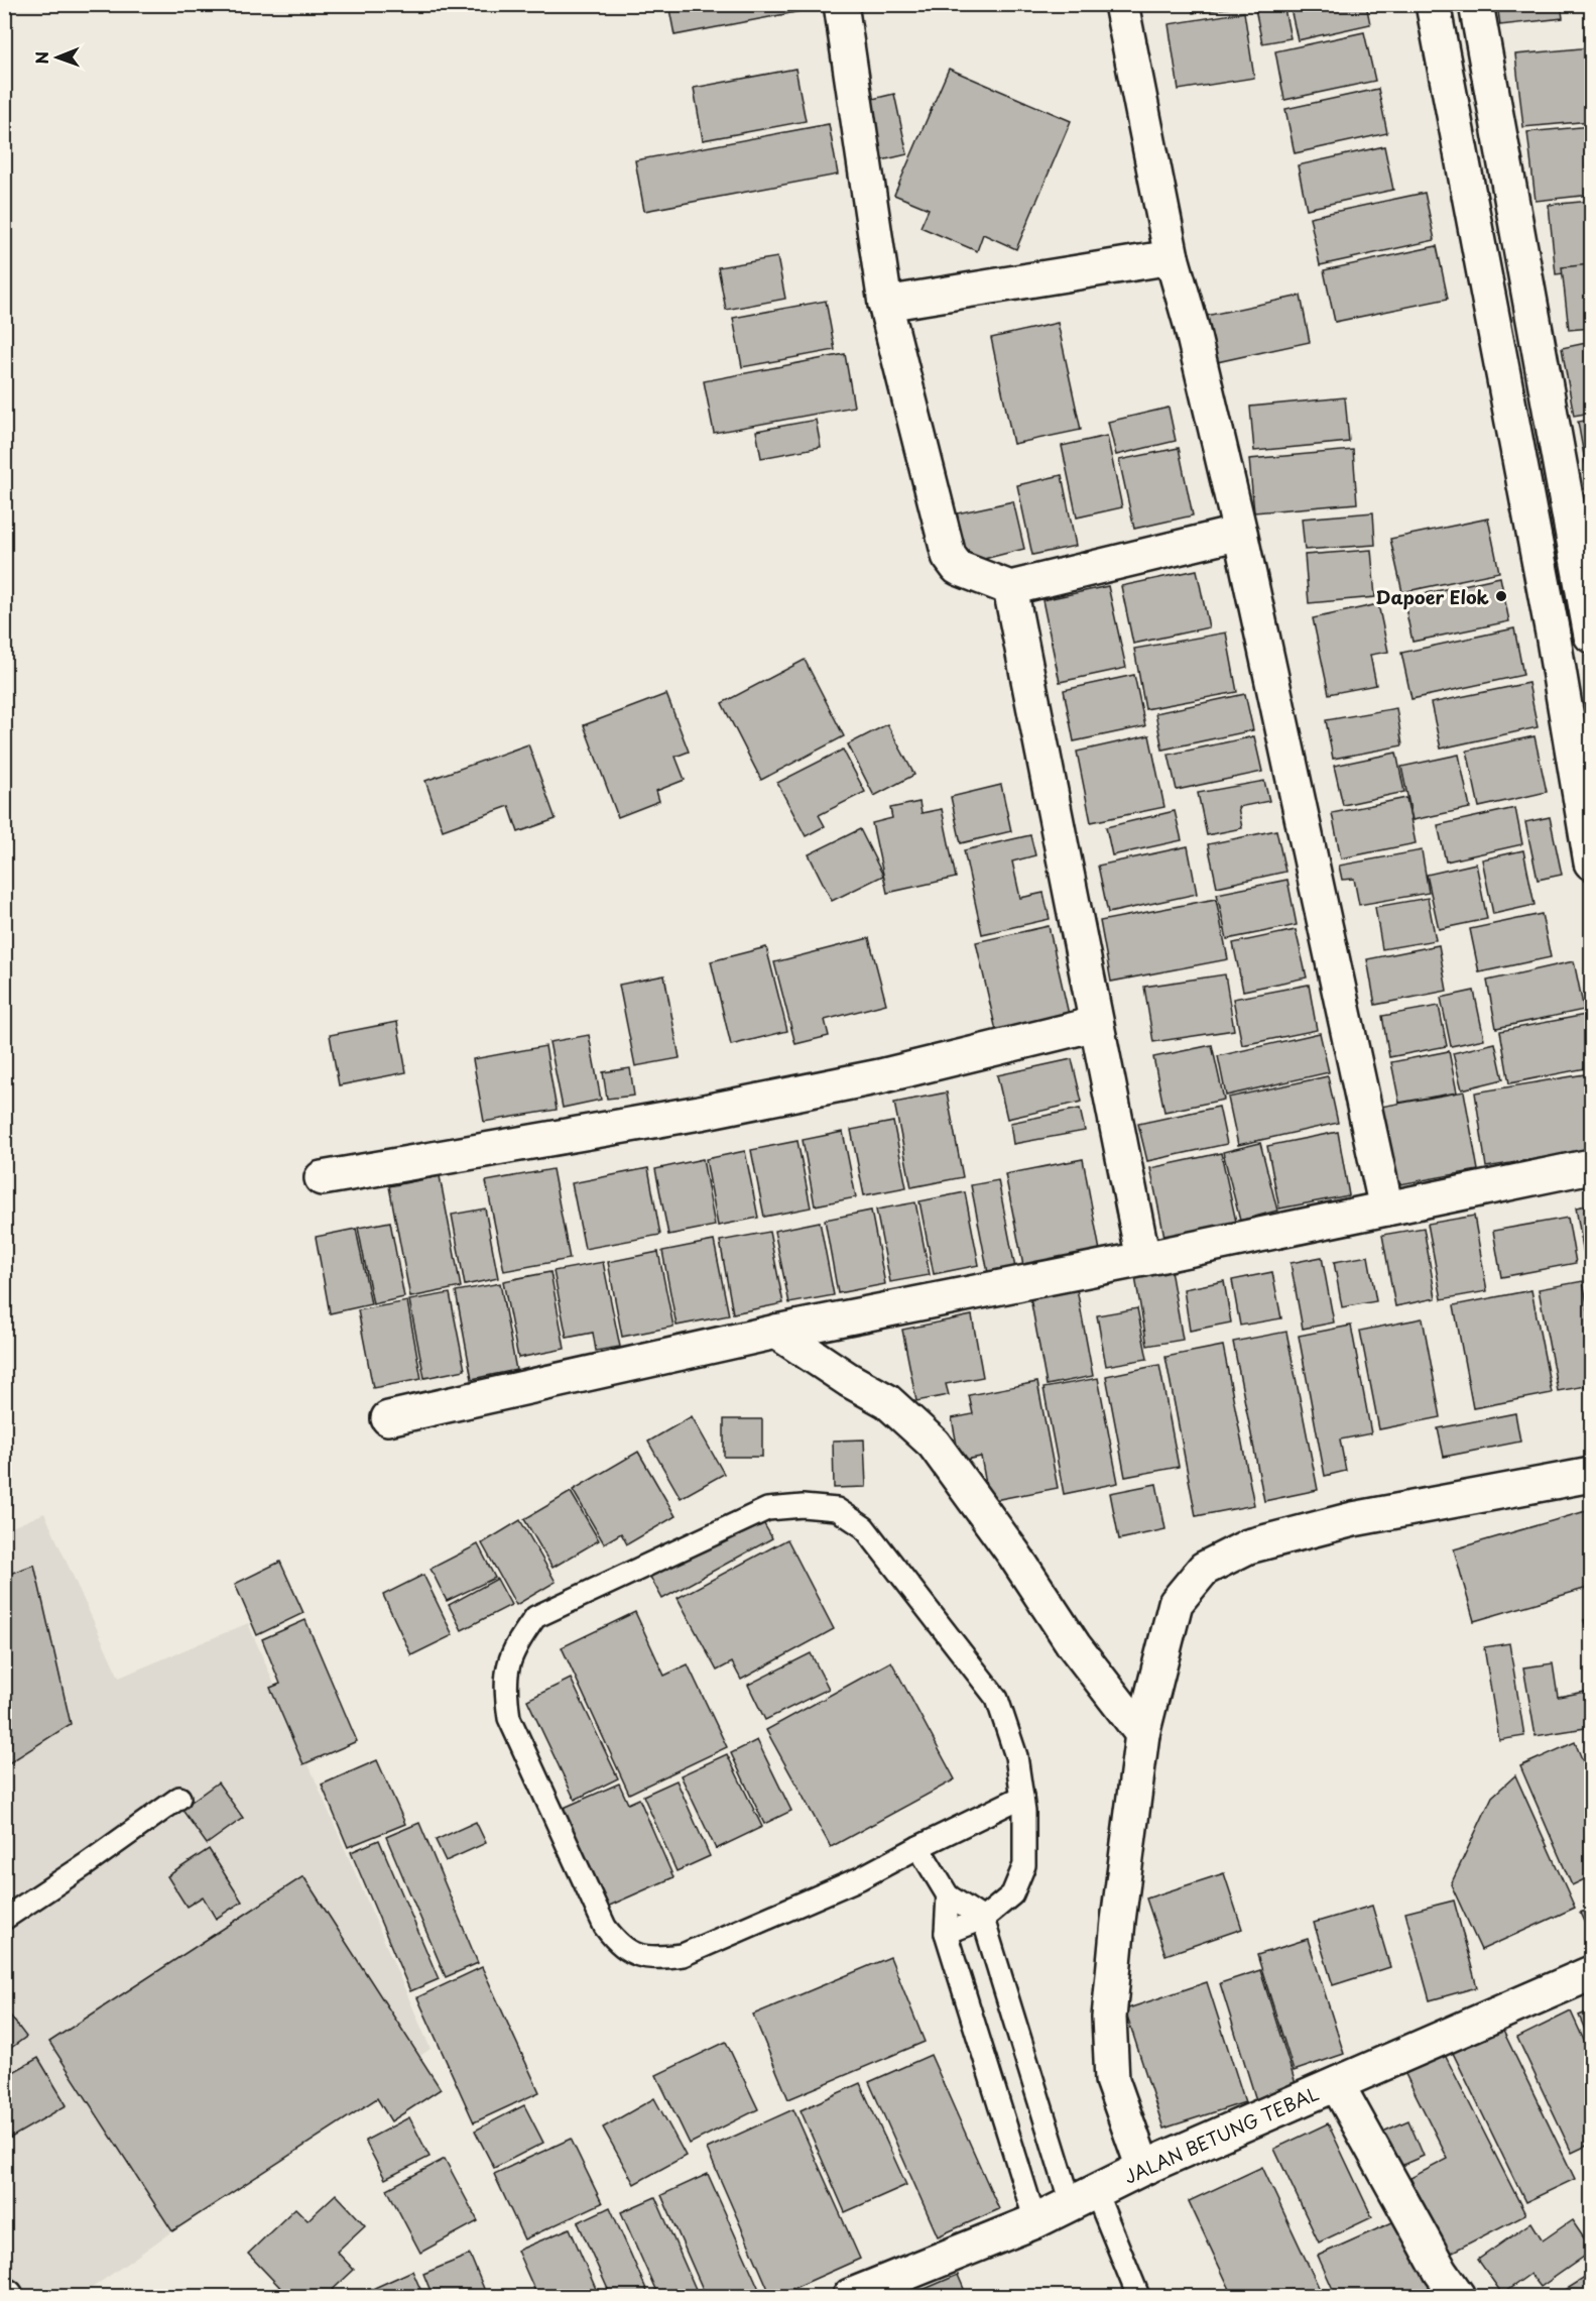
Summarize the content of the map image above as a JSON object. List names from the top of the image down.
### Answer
{
  "streets": {
    "street": ["JALAN BETUNG TEBAL"]
  },
  "places": ["Dapoer Elok"],
  "north": "left"
}
